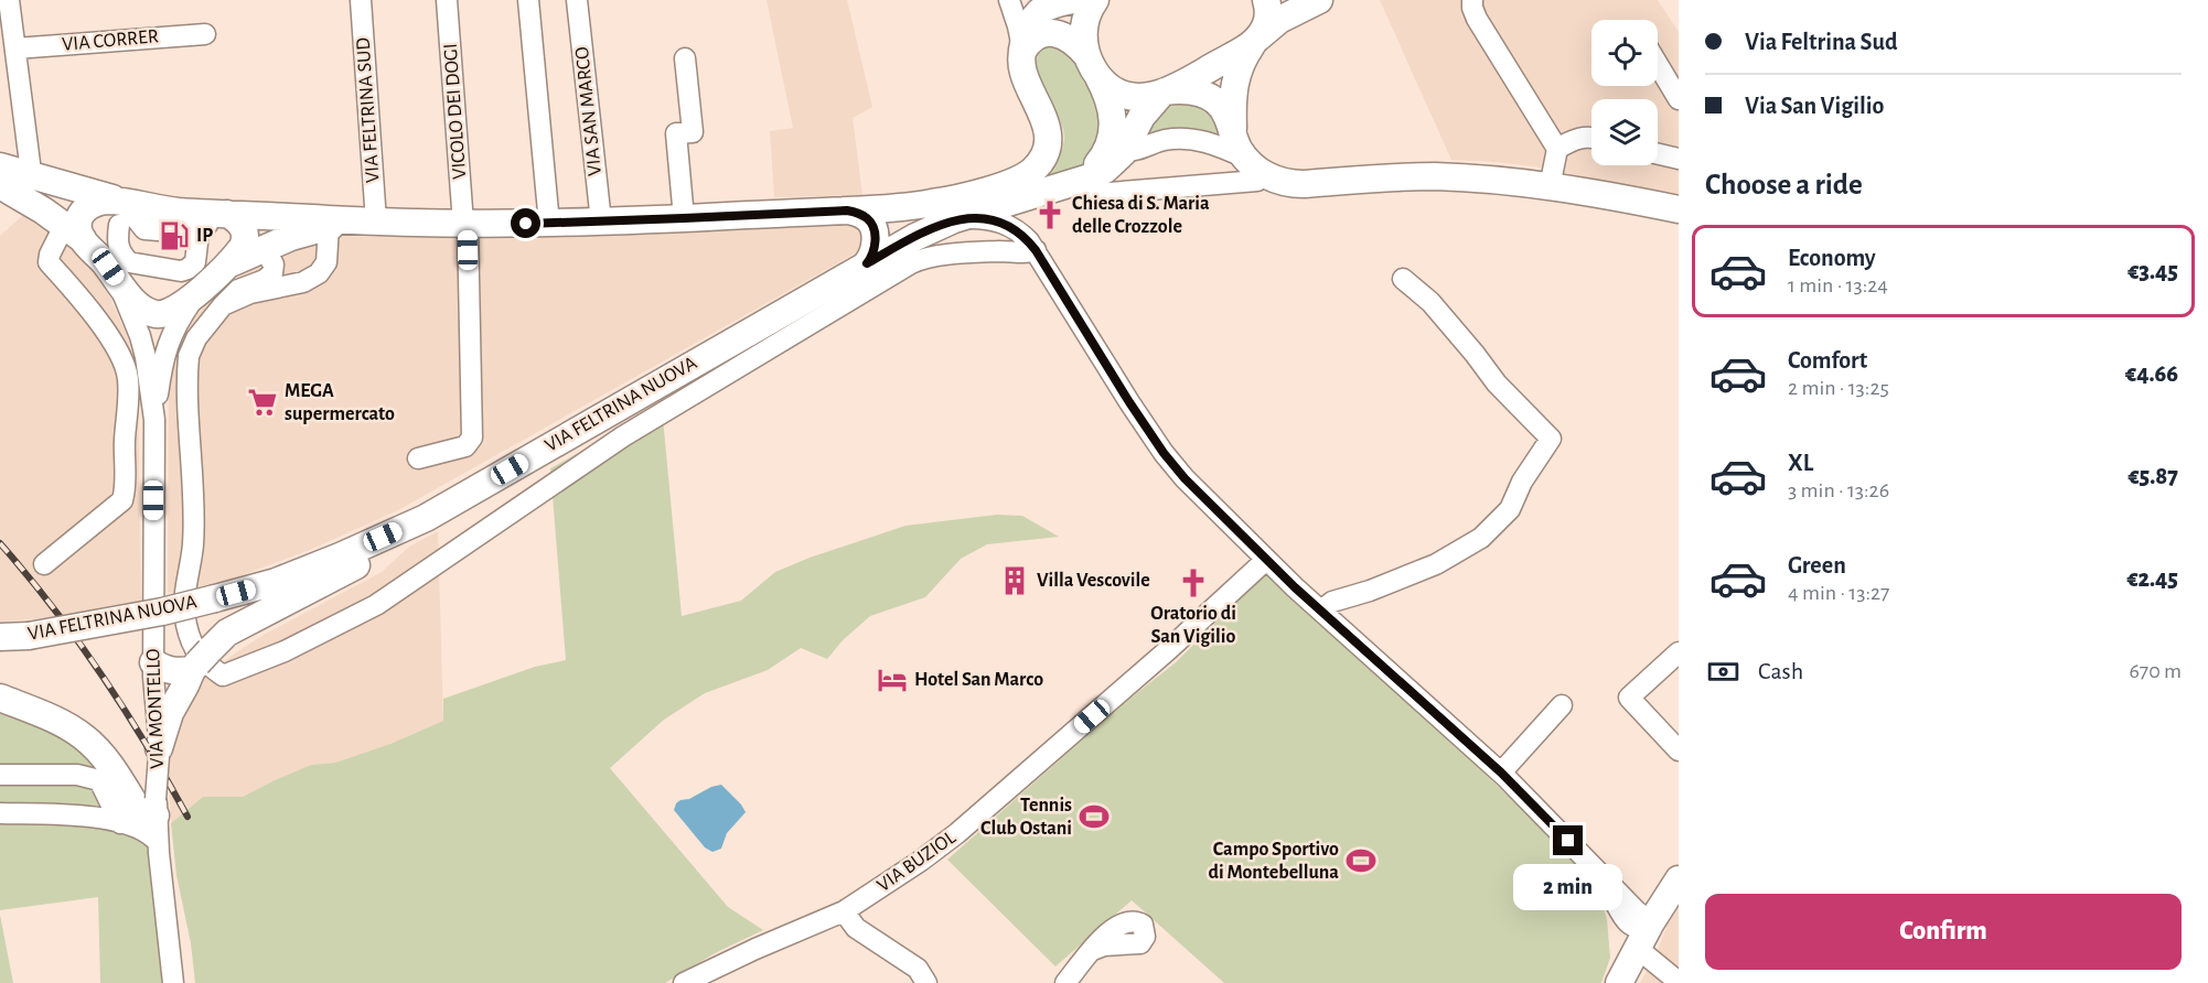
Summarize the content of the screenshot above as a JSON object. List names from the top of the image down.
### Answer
{
  "streets": {
    "main road": ["VIA FELTRINA NUOVA"],
    "street": [
      "VIA CORRER",
      "VIA FELTRINA SUD",
      "VICOLO DEI DOGI",
      "VIA SAN MARCO",
      "VIA MONTELLO",
      "VIA BUZIOL"
    ]
  },
  "places": {
    "church": ["Chiesa di S. Maria delle Crozzole", "Oratorio di San Vigilio"],
    "fuel station": ["IP"],
    "supermarket": ["MEGA supermercato"],
    "building": ["Villa Vescovile"],
    "hotel": ["Hotel San Marco"],
    "sports": ["Tennis Club Ostani", "Campo Sportivo di Montebelluna"]
  },
  "page": {
    "banner": ["Via Feltrina Sud", "Via San Vigilio"],
    "heading": "Choose a ride",
    "list": [
      {
        "name": "Economy",
        "note": "1 min · 13:24",
        "value": "€3.45"
      },
      {
        "name": "Comfort",
        "note": "2 min · 13:25",
        "value": "€4.66"
      },
      {
        "name": "XL",
        "note": "3 min · 13:26",
        "value": "€5.87"
      },
      {
        "name": "Green",
        "note": "4 min · 13:27",
        "value": "€2.45"
      }
    ],
    "pay": ["Cash", "670 m"],
    "bubble": "2 min",
    "buttons": "Confirm"
  }
}
